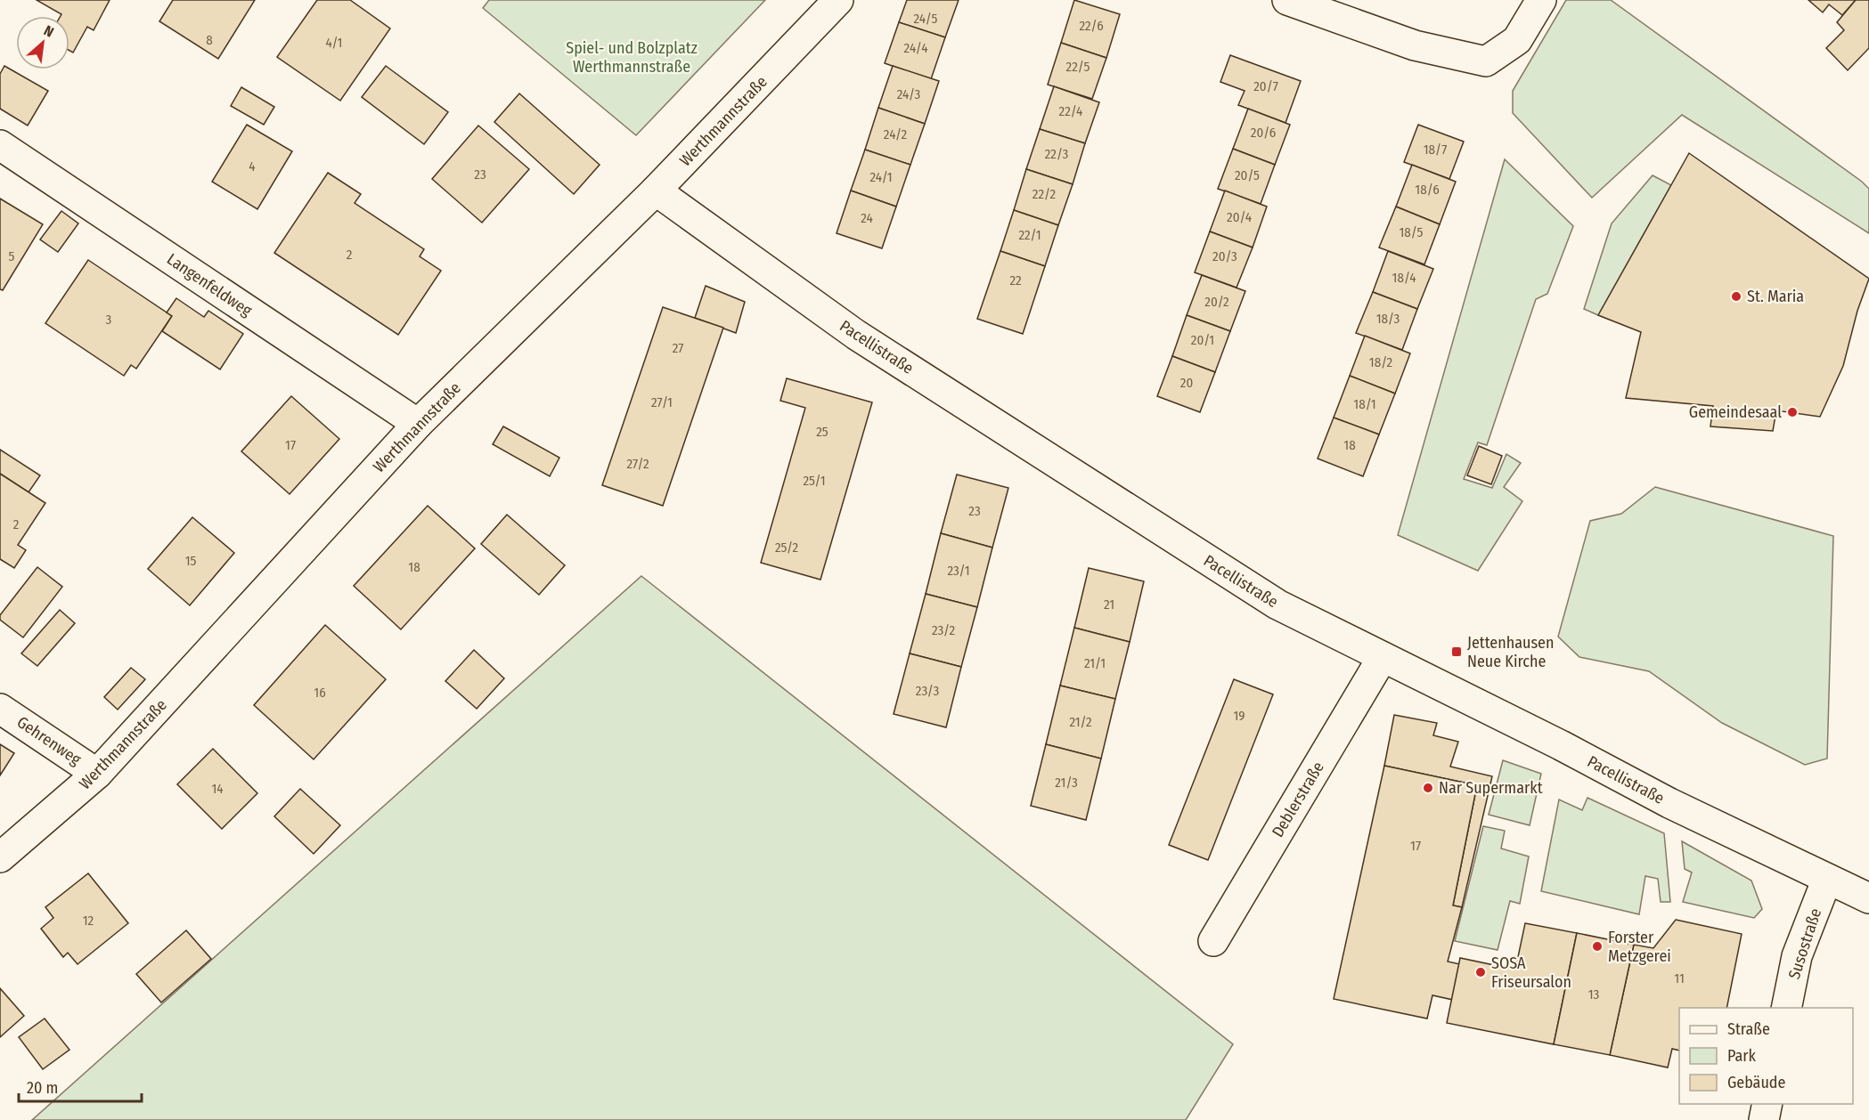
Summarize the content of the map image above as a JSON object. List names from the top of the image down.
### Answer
{
  "streets": {
    "street": [
      "Werthmannstraße",
      "Langenfeldweg",
      "Pacellistraße",
      "Gehrenweg",
      "Deblerstraße",
      "Susostraße"
    ]
  },
  "crossings": [
    ["Werthmannstraße", "Langenfeldweg"],
    ["Werthmannstraße", "Pacellistraße"],
    ["Werthmannstraße", "Gehrenweg"],
    ["Pacellistraße", "Deblerstraße"],
    ["Pacellistraße", "Susostraße"]
  ],
  "parks": ["Spiel- und Bolzplatz Werthmannstraße"],
  "places": {
    "other": [
      "St. Maria",
      "Gemeindesaal",
      "Nar Supermarkt",
      "Forster Metzgerei",
      "SOSA Friseursalon"
    ],
    "transit": ["Jettenhausen Neue Kirche"]
  },
  "house_numbers": [
    "24/5",
    "22/6",
    "8",
    "4/1",
    "24/4",
    "22/5",
    "20/7",
    "24/3",
    "22/4",
    "20/6",
    "24/2",
    "18/7",
    "22/3",
    "4",
    "23",
    "20/5",
    "24/1",
    "18/6",
    "22/2",
    "20/4",
    "24",
    "18/5",
    "22/1",
    "2",
    "5",
    "20/3",
    "18/4",
    "22",
    "20/2",
    "18/3",
    "3",
    "20/1",
    "27",
    "18/2",
    "20",
    "27/1",
    "18/1",
    "25",
    "17",
    "18",
    "27/2",
    "25/1",
    "23",
    "2",
    "25/2",
    "15",
    "18",
    "23/1",
    "21",
    "23/2",
    "21/1",
    "23/3",
    "16",
    "19",
    "21/2",
    "21/3",
    "14",
    "17",
    "12",
    "11",
    "13"
  ],
  "legend": ["Straße", "Park", "Gebäude"],
  "scale_bar": "20 m",
  "north": "top right"
}
